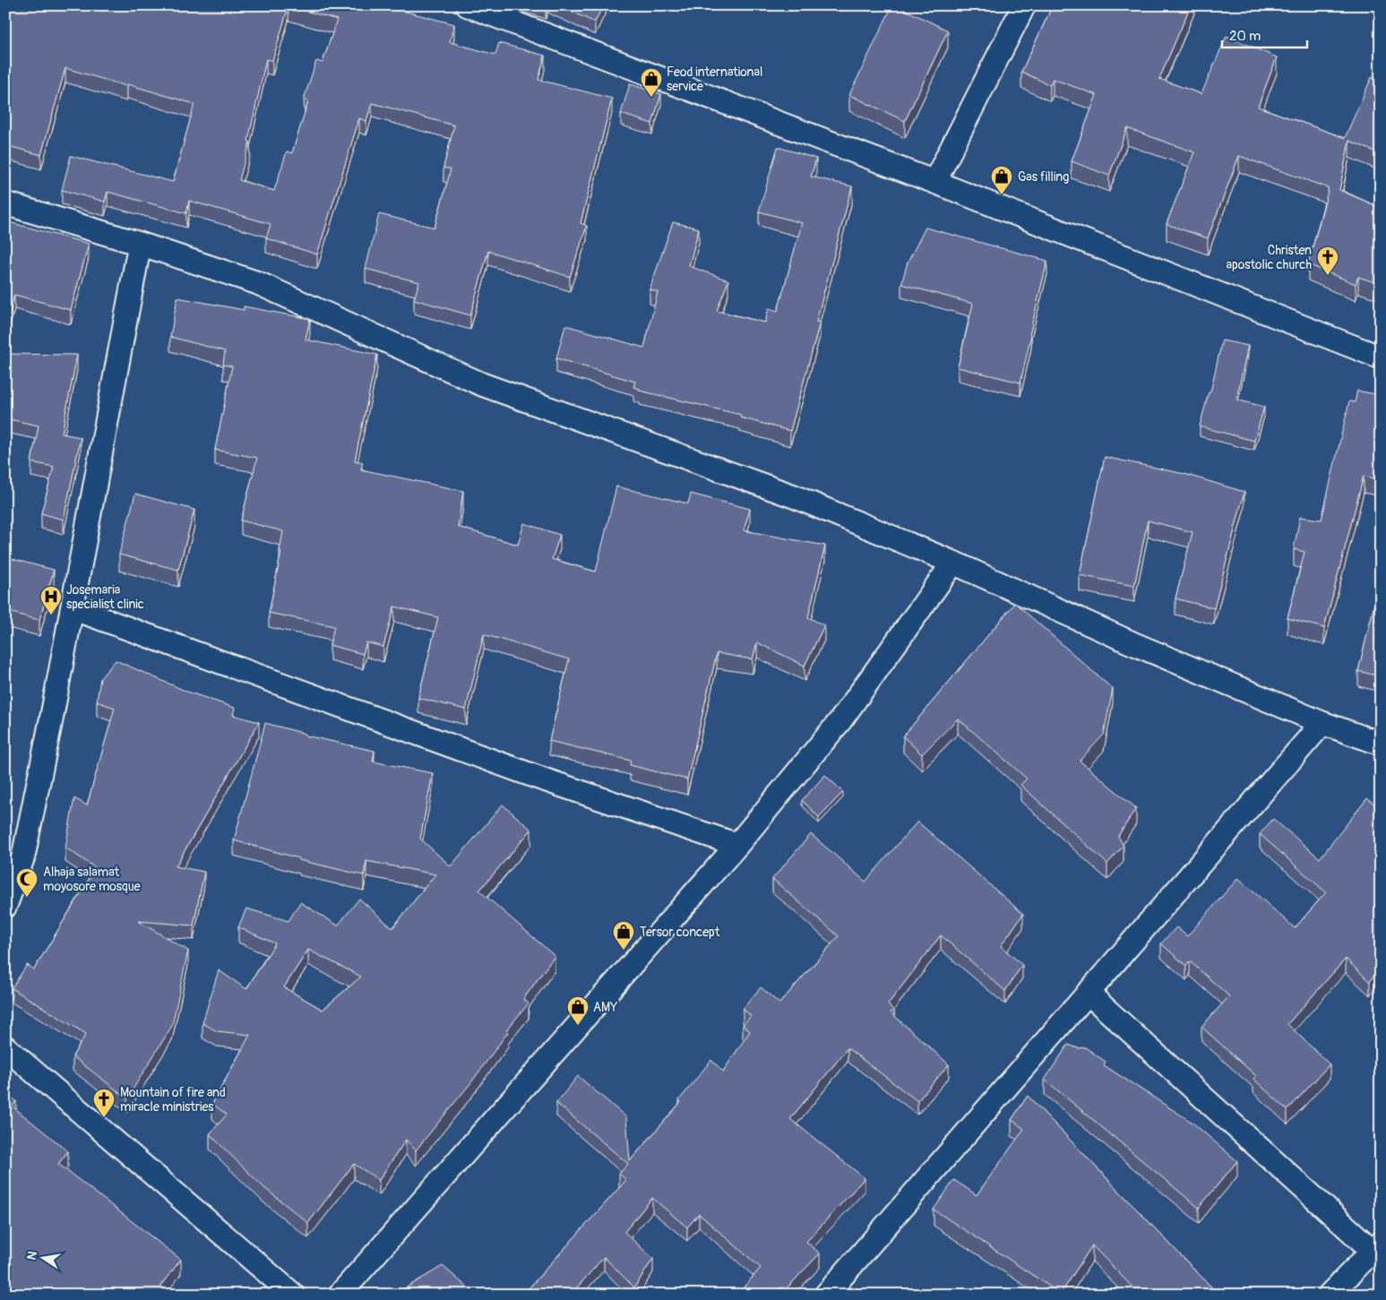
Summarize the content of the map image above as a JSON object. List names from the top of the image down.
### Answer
{
  "places": {
    "shop": [
      "Feod international service",
      "Gas filling",
      "Tersor concept",
      "AMY"
    ],
    "church": ["Christen apostolic church", "Mountain of fire and miracle ministries"],
    "hospital": ["Josemaria specialist clinic"],
    "mosque": ["Alhaja salamat moyosore mosque"]
  },
  "scale_bar": "20 m",
  "north": "left"
}
